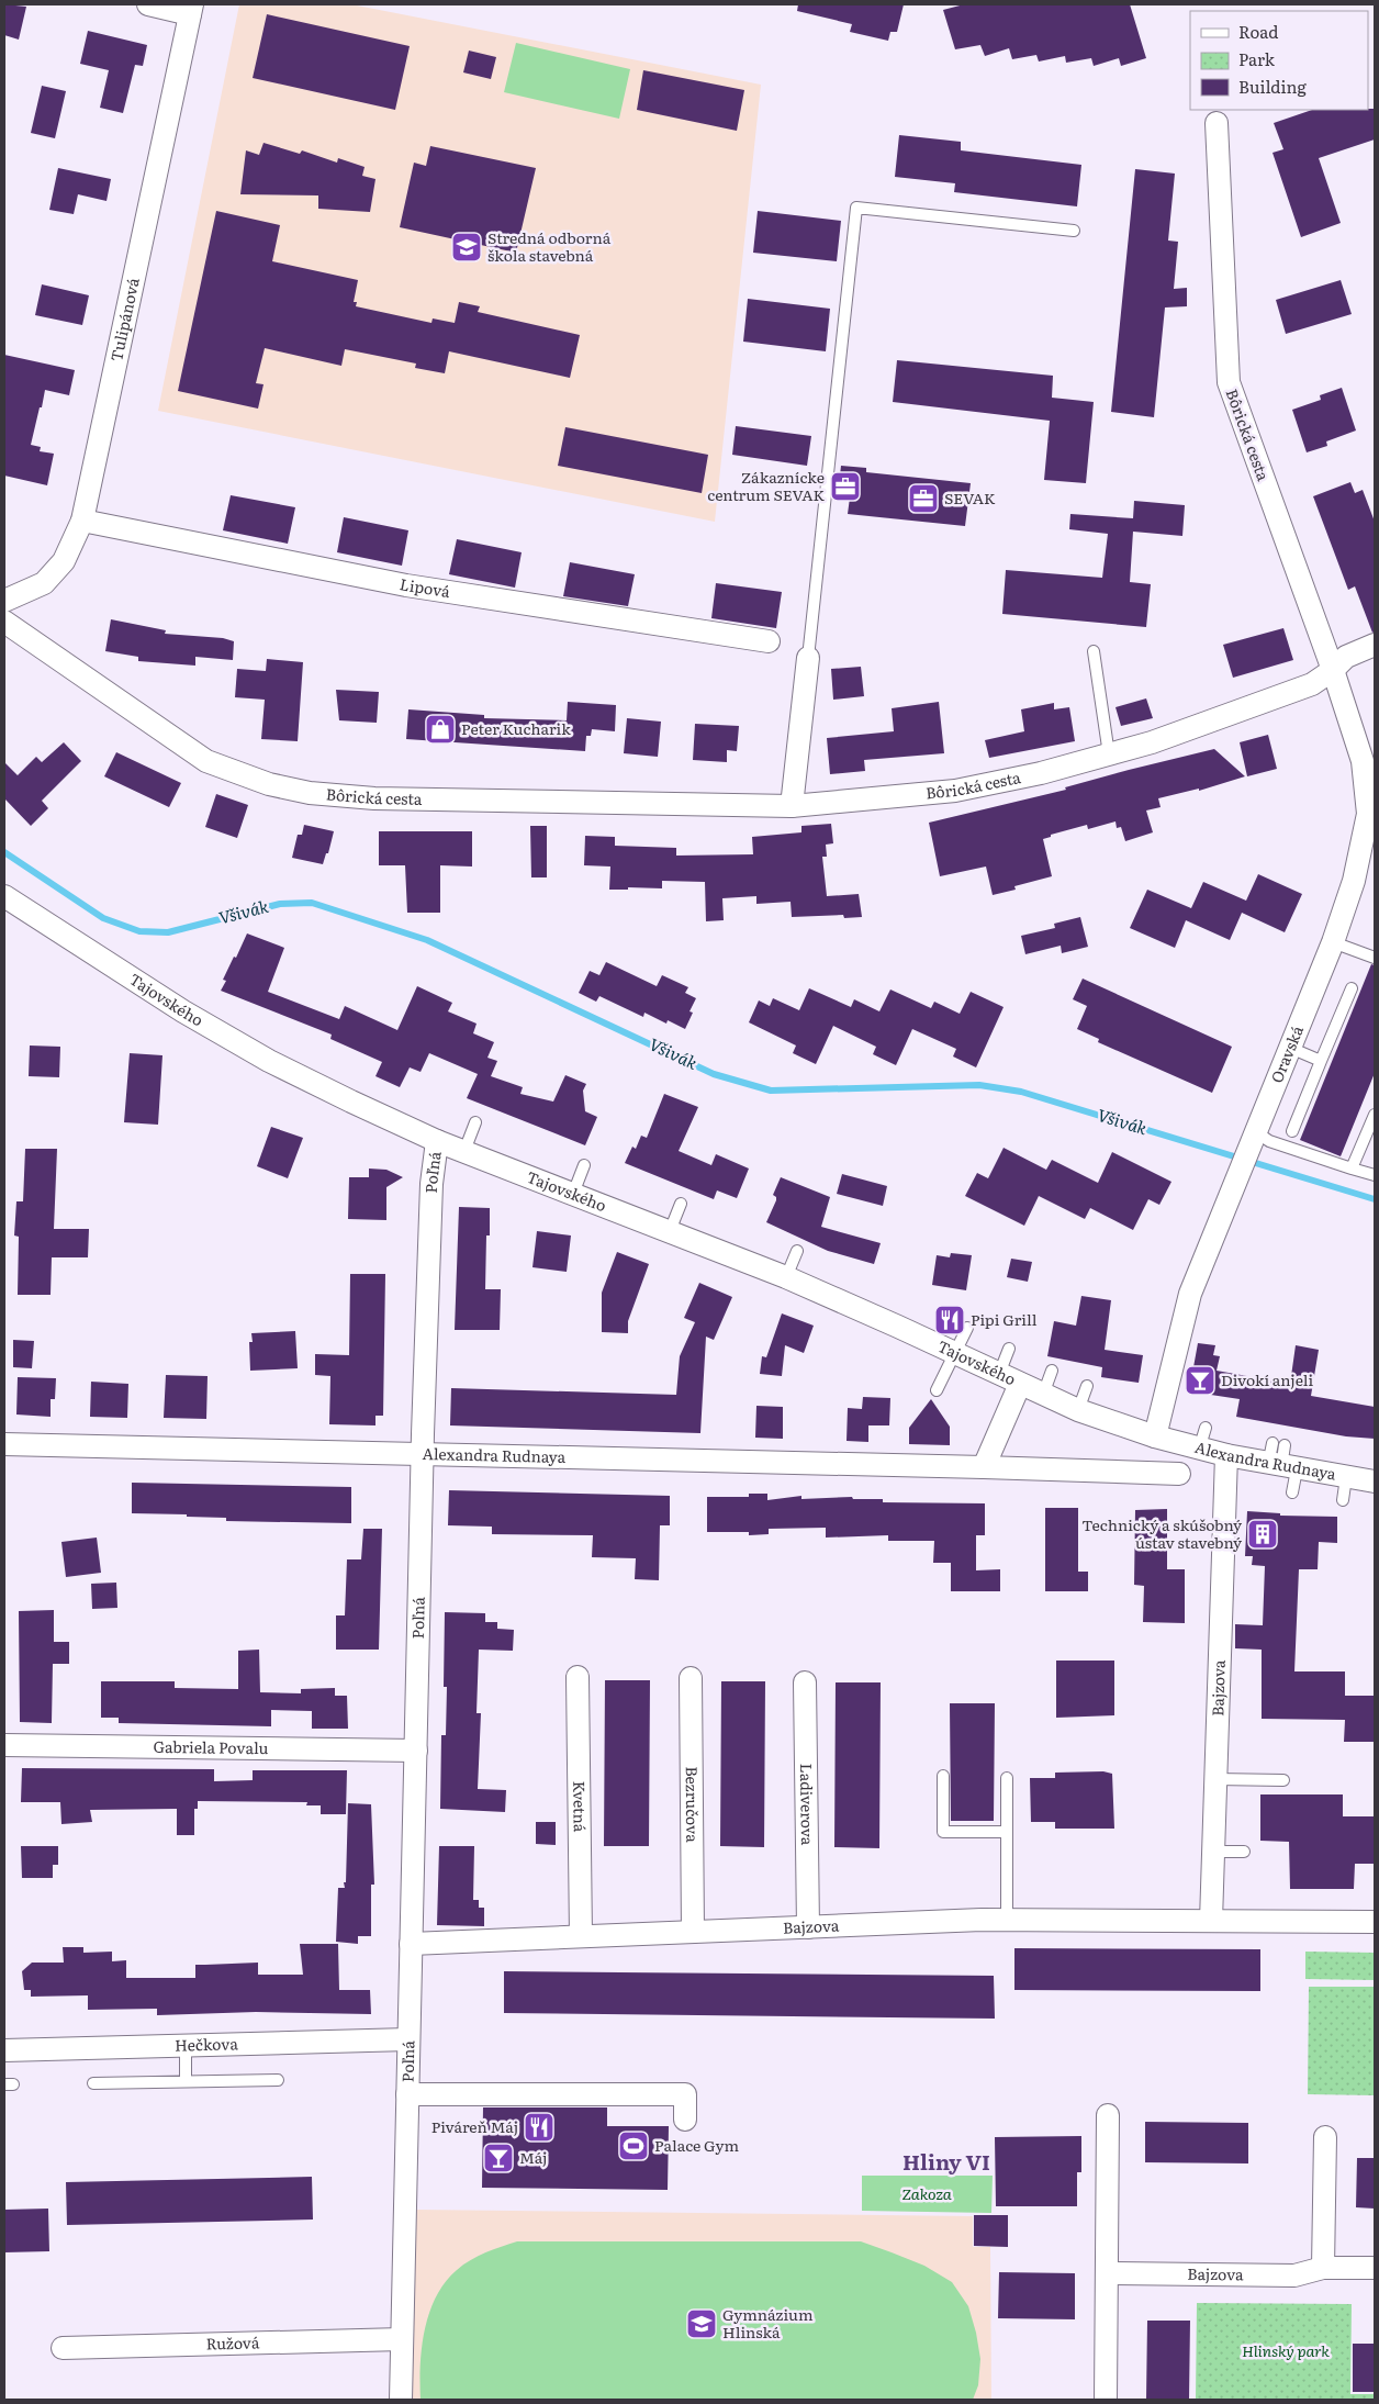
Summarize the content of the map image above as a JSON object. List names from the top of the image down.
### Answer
{
  "streets": {
    "street": [
      "Tulipánová",
      "Bôrická cesta",
      "Lipová",
      "Tajovského",
      "Oravská",
      "Poľná",
      "Alexandra Rudnaya",
      "Bajzova",
      "Gabriela Povalu",
      "Ladiverova",
      "Bezručova",
      "Kvetná",
      "Hečkova",
      "Ružová"
    ]
  },
  "crossings": [
    ["Tulipánová", "Lipová"],
    ["Bôrická cesta", "Oravská"],
    ["Tajovského", "Oravská"],
    ["Tajovského", "Poľná"],
    ["Tajovského", "Alexandra Rudnaya"],
    ["Oravská", "Alexandra Rudnaya"],
    ["Poľná", "Alexandra Rudnaya"],
    ["Poľná", "Bajzova"],
    ["Poľná", "Gabriela Povalu"],
    ["Poľná", "Hečkova"],
    ["Poľná", "Ružová"],
    ["Alexandra Rudnaya", "Bajzova"],
    ["Bajzova", "Ladiverova"],
    ["Bajzova", "Bezručova"],
    ["Bajzova", "Kvetná"]
  ],
  "districts": ["Hliny VI"],
  "water": ["Všivák"],
  "parks": ["Zakoza", "Hlinský park"],
  "places": {
    "school or university": ["Stredná odborná škola stavebná", "Gymnázium Hlinská"],
    "office": ["Zákaznícke centrum SEVAK", "SEVAK"],
    "shop": ["Peter Kucharik"],
    "restaurant": ["Pipi Grill", "Piváreň Máj"],
    "bar": ["Divokí anjeli", "Máj"],
    "building": ["Technický a skúšobný ústav stavebný"],
    "sports": ["Palace Gym"]
  },
  "legend": ["Road", "Park", "Building"]
}
